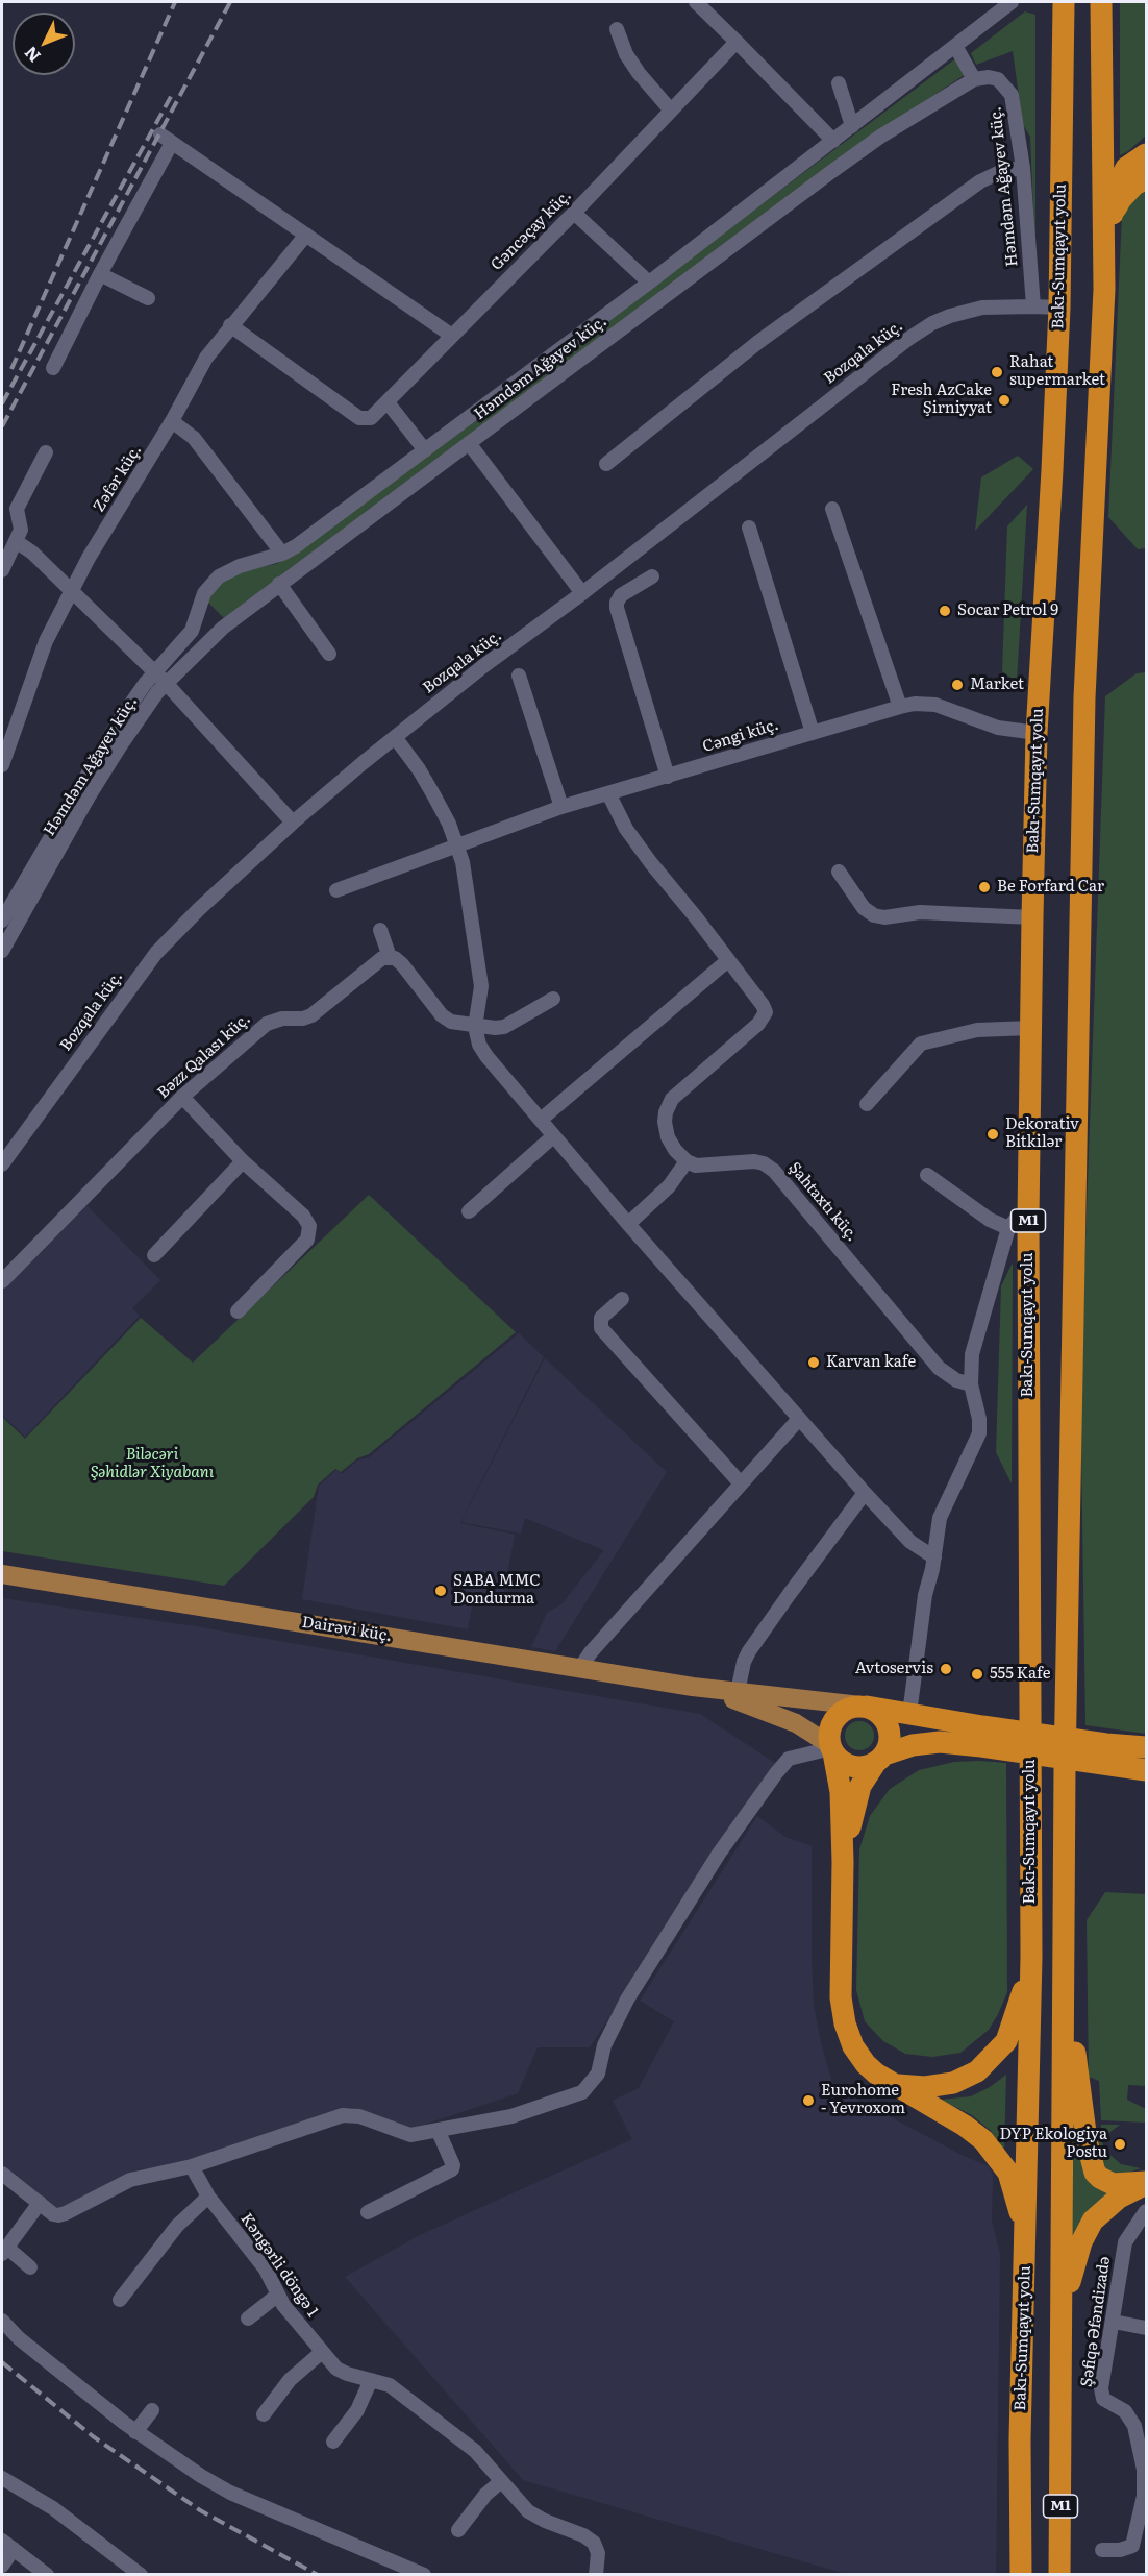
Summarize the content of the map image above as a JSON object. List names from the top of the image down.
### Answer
{
  "streets": {
    "highway": ["Bakı-Sumqayıt yolu", "M1"],
    "main road": ["Dairəvi küç."],
    "street": [
      "Həmdəm Ağayev küç.",
      "Gəncəçay küç.",
      "Bozqala küç.",
      "Zəfər küç.",
      "Cəngi küç.",
      "Bəzz Qalası küç.",
      "Şahtaxtı küç.",
      "Kəngərli döngə 1",
      "Şəfiqə Əfəndizadə"
    ]
  },
  "crossings": [
    ["Həmdəm Ağayev küç.", "Bozqala küç."],
    ["Gəncəçay küç.", "Zəfər küç."],
    ["Bakı-Sumqayıt yolu", "Cəngi küç."]
  ],
  "parks": ["Biləcəri Şəhidlər Xiyabanı"],
  "places": [
    "Rahat supermarket",
    "Fresh AzCake Şirniyyat",
    "Socar Petrol 9",
    "Market",
    "Be Forfard Car",
    "Dekorativ Bitkilər",
    "Karvan kafe",
    "SABA MMC Dondurma",
    "Avtoservis",
    "555 Kafe",
    "Eurohome - Yevroxom",
    "DYP Ekologiya Postu"
  ],
  "north": "bottom left"
}
